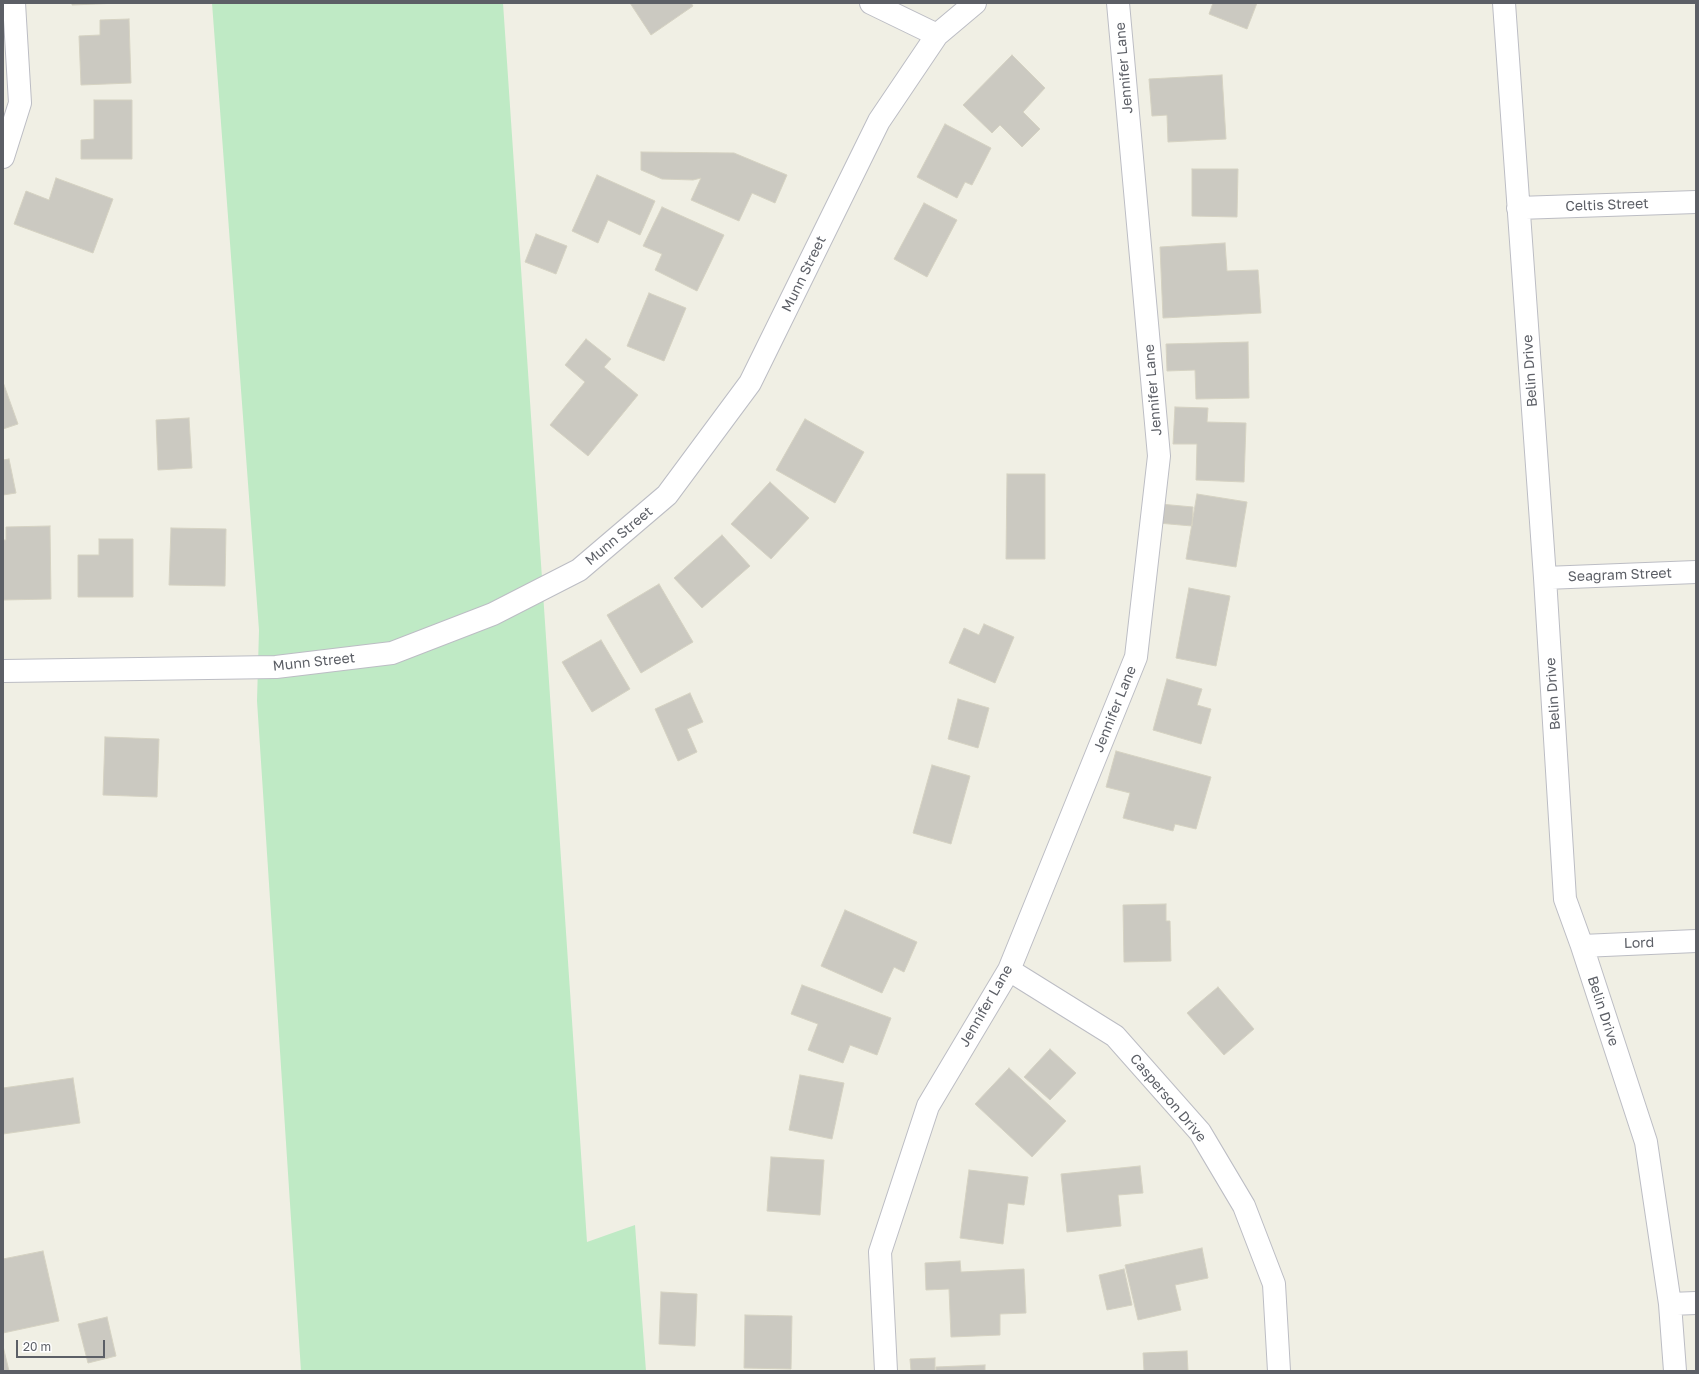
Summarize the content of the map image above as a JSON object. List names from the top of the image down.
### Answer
{
  "streets": {
    "street": [
      "Jennifer Lane",
      "Celtis Street",
      "Munn Street",
      "Belin Drive",
      "Seagram Street",
      "Lord",
      "Casperson Drive"
    ]
  },
  "crossings": [
    ["Jennifer Lane", "Casperson Drive"],
    ["Celtis Street", "Belin Drive"],
    ["Belin Drive", "Seagram Street"],
    ["Belin Drive", "Lord"]
  ],
  "scale_bar": "20 m"
}
